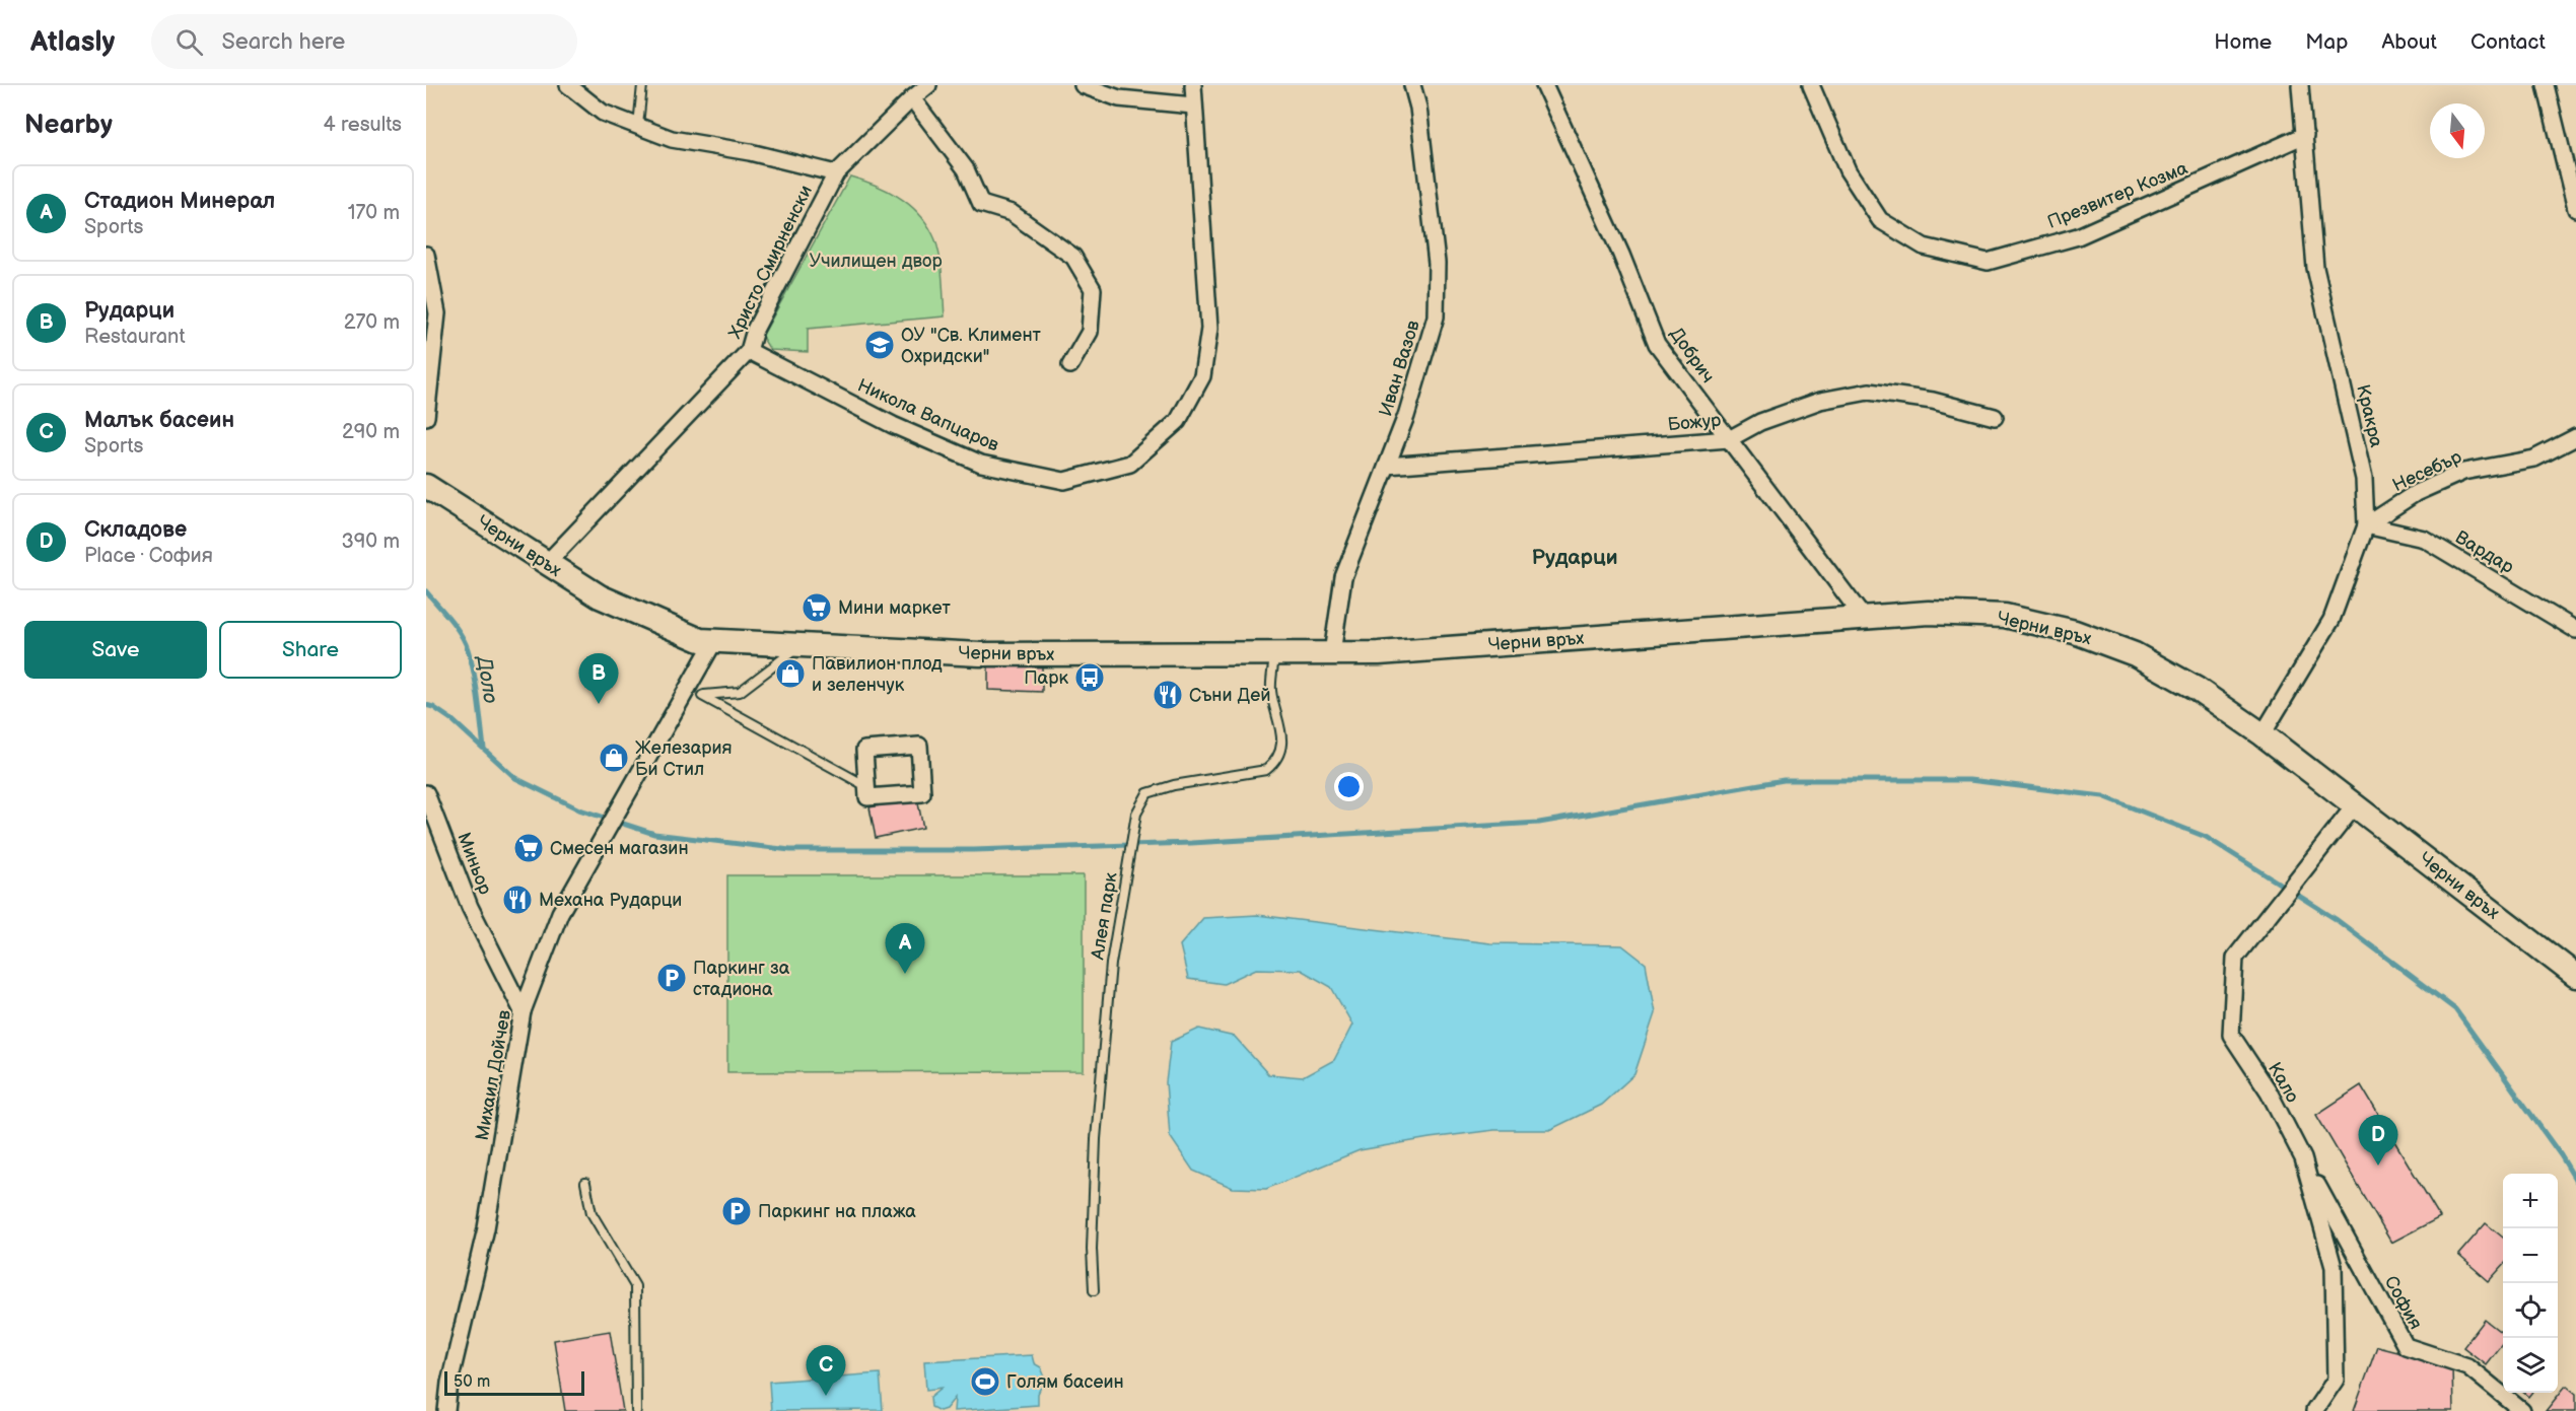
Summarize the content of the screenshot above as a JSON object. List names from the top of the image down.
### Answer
{
  "streets": {
    "street": [
      "Презвитер Козма",
      "Христо Смирненски",
      "Добрич",
      "Иван Вазов",
      "Никола Вапцаров",
      "Кракра",
      "Божур",
      "Несебър",
      "Черни връх",
      "Вардар",
      "Миньор",
      "Михаил Дойчев",
      "Кало",
      "София"
    ],
    "lane": ["Алея парк"]
  },
  "crossings": [
    ["Презвитер Козма", "Кракра"],
    ["Христо Смирненски", "Никола Вапцаров"],
    ["Христо Смирненски", "Черни връх"],
    ["Добрич", "Божур"],
    ["Добрич", "Черни връх"],
    ["Иван Вазов", "Божур"],
    ["Иван Вазов", "Черни връх"],
    ["Кракра", "Несебър"],
    ["Кракра", "Черни връх"],
    ["Кракра", "Вардар"],
    ["Несебър", "Вардар"],
    ["Черни връх", "Алея парк"],
    ["Черни връх", "Михаил Дойчев"],
    ["Черни връх", "Кало"],
    ["Миньор", "Михаил Дойчев"],
    ["Кало", "София"]
  ],
  "districts": ["Рударци"],
  "water": ["Доло"],
  "parks": ["Училищен двор"],
  "places": {
    "school or university": ["ОУ \"Св. Климент Охридски\""],
    "supermarket": ["Мини маркет", "Смесен магазин"],
    "shop": ["Павилион плод и зеленчук", "Железария Би Стил"],
    "bus stop": ["Парк"],
    "restaurant": ["Съни Дей", "Механа Рударци"],
    "parking": ["Паркинг за стадиона", "Паркинг на плажа"],
    "sports": ["Голям басеин"]
  },
  "scale_bar": "50 m",
  "north": "bottom",
  "page": {
    "header": "Atlasly",
    "search": "Search here",
    "nav": [
      "Home",
      "Map",
      "About",
      "Contact"
    ],
    "heading": ["Nearby", "4 results"],
    "list": [
      {
        "mark": "A",
        "name": "Стадион Минерал",
        "note": "Sports",
        "value": "170 m"
      },
      {
        "mark": "B",
        "name": "Рударци",
        "note": "Restaurant",
        "value": "270 m"
      },
      {
        "mark": "C",
        "name": "Малък басеин",
        "note": "Sports",
        "value": "290 m"
      },
      {
        "mark": "D",
        "name": "Складове",
        "note": "Place · София",
        "value": "390 m"
      }
    ],
    "buttons": ["Save", "Share"],
    "pins": [
      "B",
      "A",
      "D",
      "C"
    ],
    "map_buttons": ["+", "−"],
    "scale": "50 m"
  }
}
